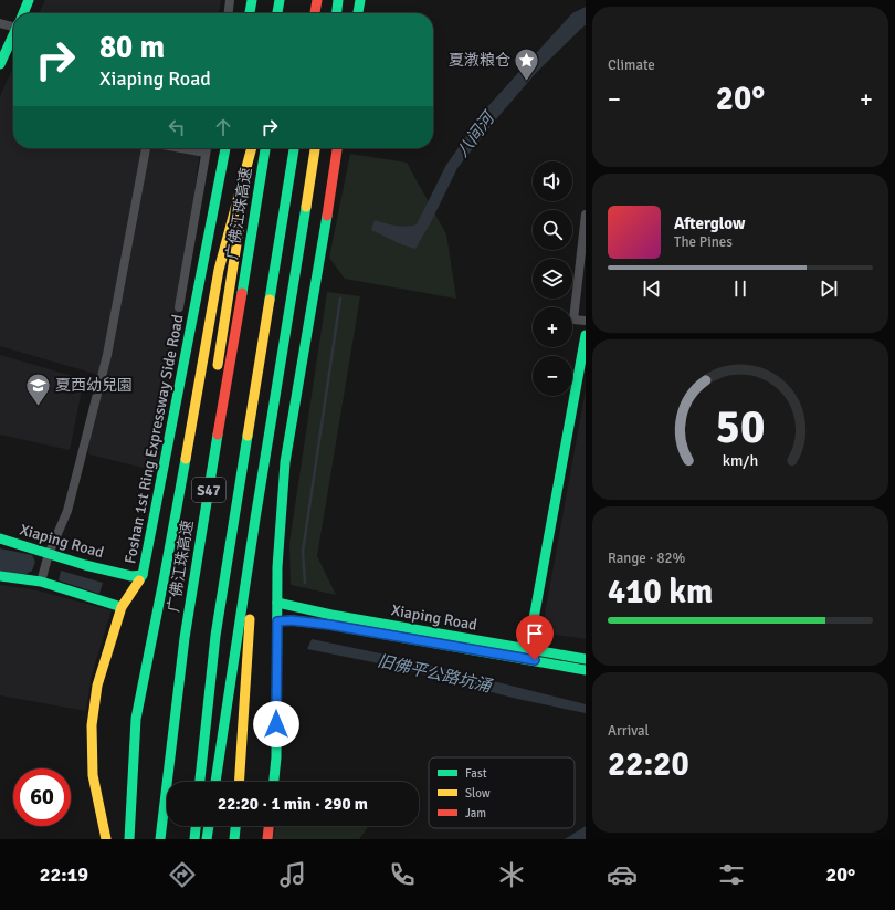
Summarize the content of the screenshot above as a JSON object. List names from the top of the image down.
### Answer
{
  "streets": {
    "main road": [
      "广佛江珠高速",
      "Foshan 1st Ring Expressway Side Road",
      "S47",
      "Xiaping Road"
    ]
  },
  "crossings": [
    ["Foshan 1st Ring Expressway Side Road", "Xiaping Road"]
  ],
  "water": ["八间河", "旧佛平公路坑涌"],
  "places": {
    "place": ["夏漖粮仓"],
    "school or university": ["夏西幼兒園"]
  },
  "legend": ["Fast", "Slow", "Jam"],
  "page": {
    "tile": [
      "Climate",
      ["Range · 82%", "410 km"],
      ["Arrival", "22:20"]
    ],
    "turn": ["80 m", "Xiaping Road"],
    "heat": ["−", "20°", "+"],
    "map_buttons": ["+", "−"],
    "song": ["Afterglow", "The Pines"],
    "limit": "60",
    "trip": "22:20 · 1 min · 290 m",
    "tabs": ["22:19", "20°"],
    "gauge": ["50", "km/h"]
  }
}
